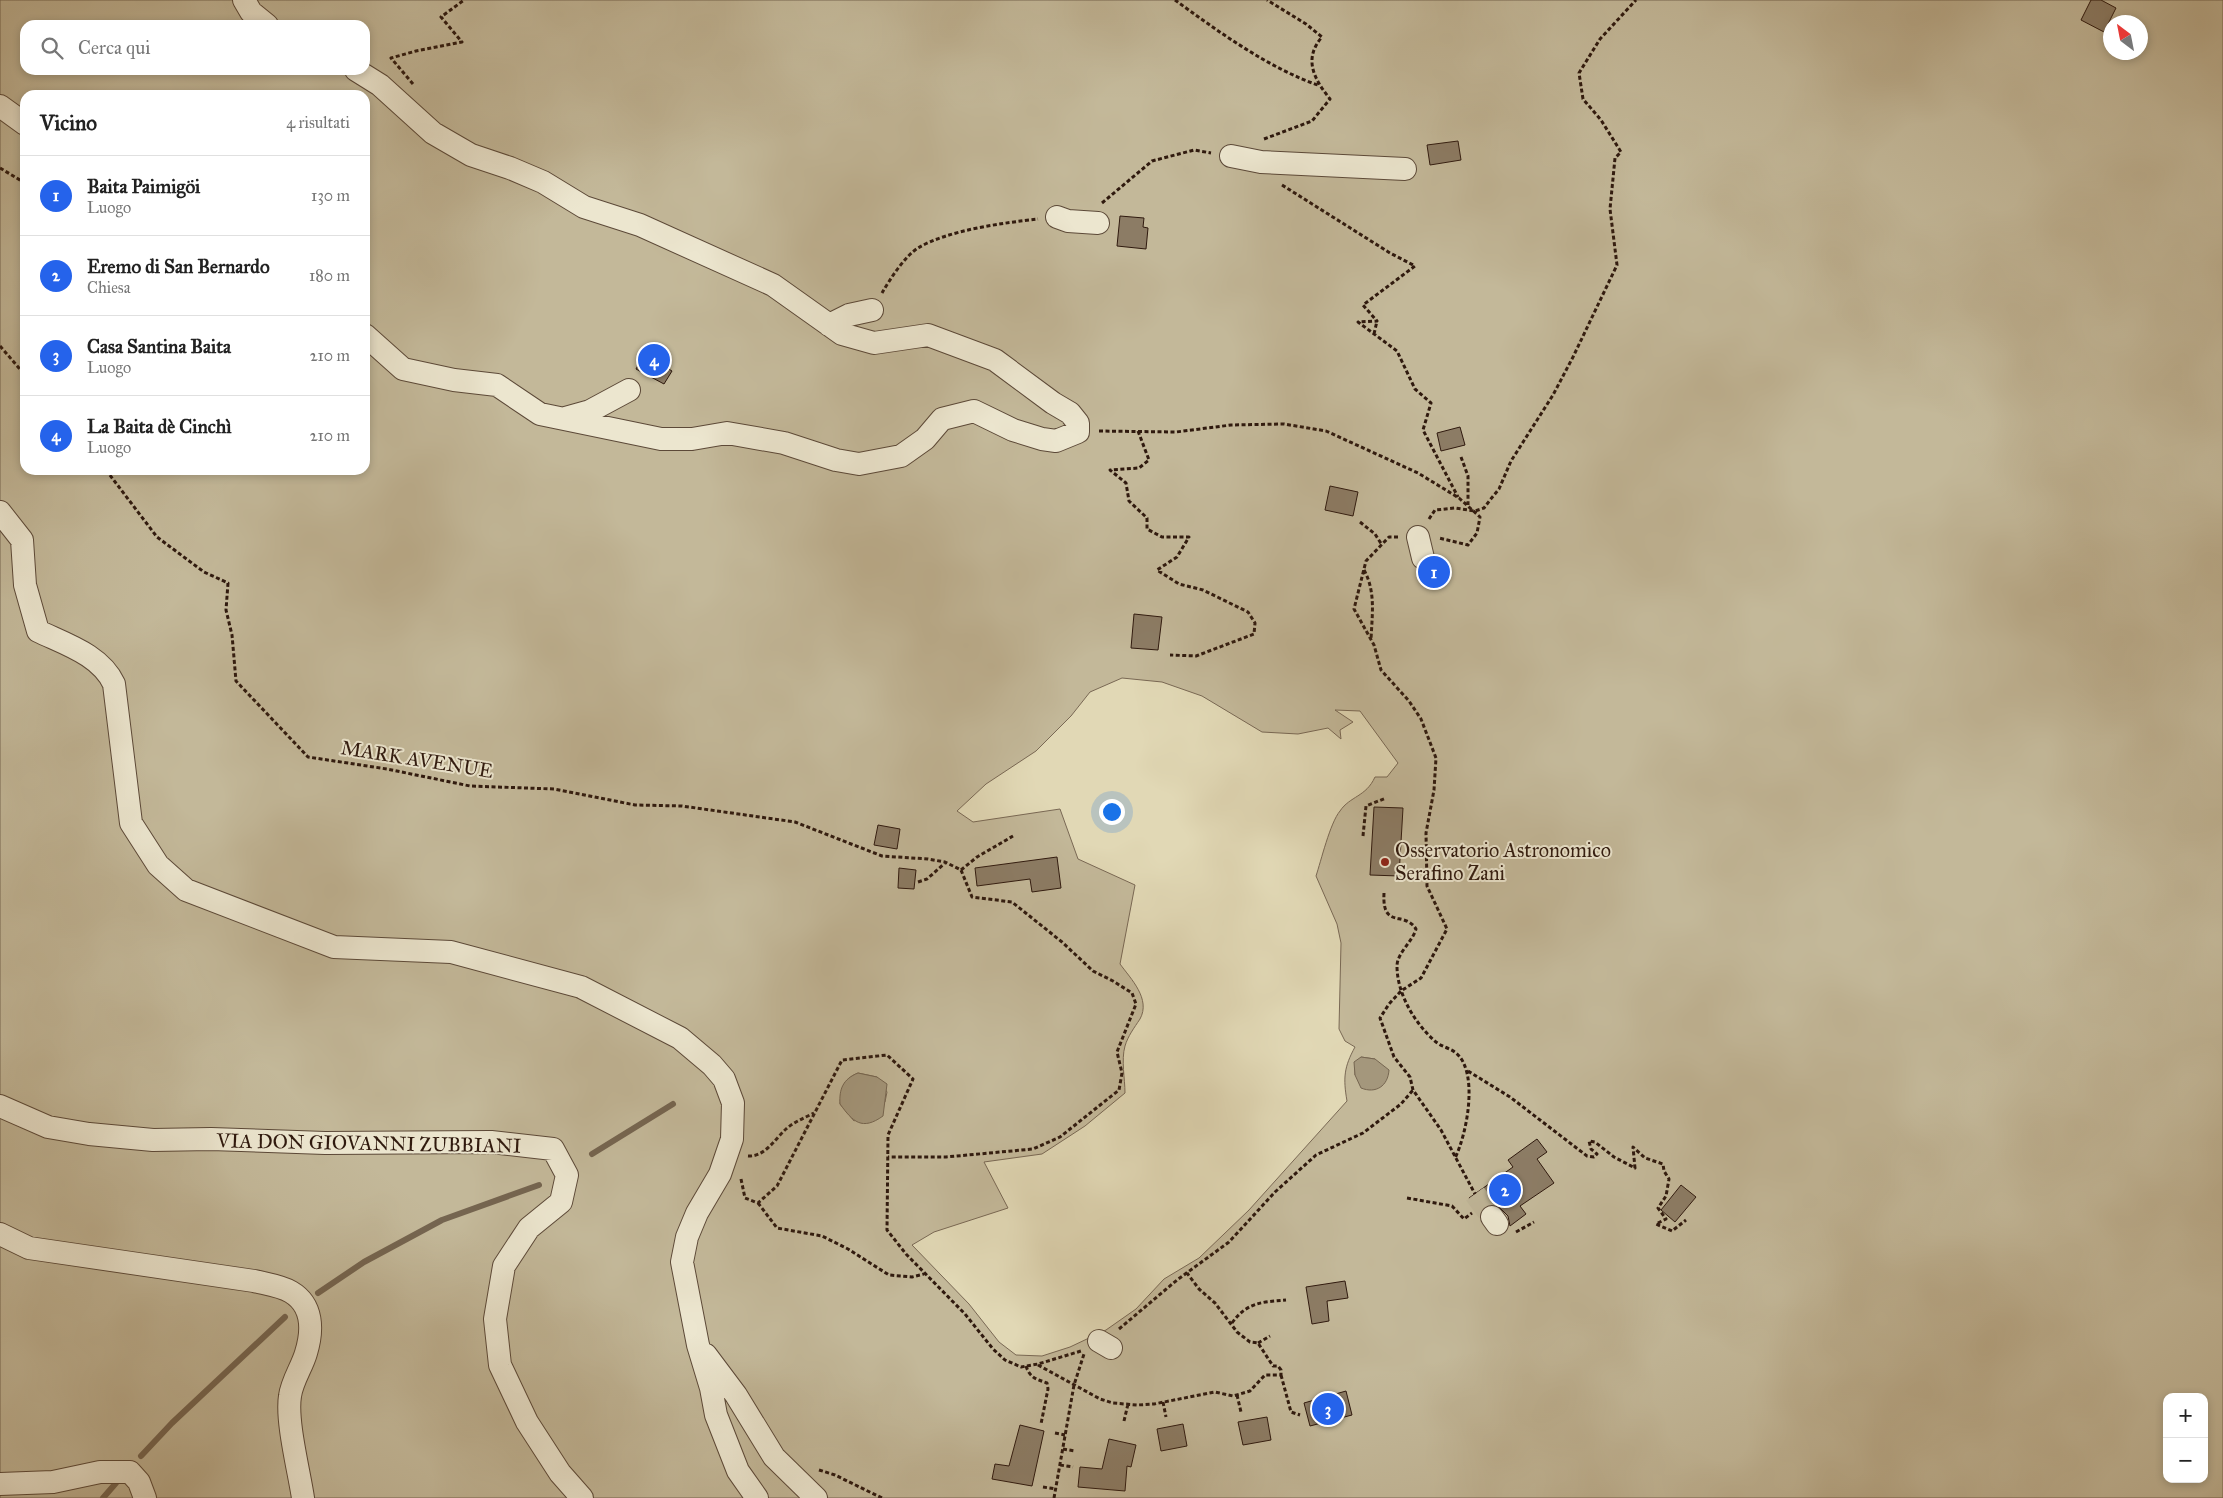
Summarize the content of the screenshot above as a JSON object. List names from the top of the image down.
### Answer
{
  "streets": {
    "street": ["VIA DON GIOVANNI ZUBBIANI"],
    "path": ["MARK AVENUE"]
  },
  "places": ["Osservatorio Astronomico Serafino Zani"],
  "north": "top left",
  "page": {
    "search": "Cerca qui",
    "heading": ["Vicino", "4 risultati"],
    "list": [
      {
        "mark": "1",
        "name": "Baita Paimigöi",
        "note": "Luogo",
        "value": "130 m"
      },
      {
        "mark": "2",
        "name": "Eremo di San Bernardo",
        "note": "Chiesa",
        "value": "180 m"
      },
      {
        "mark": "3",
        "name": "Casa Santina Baita",
        "note": "Luogo",
        "value": "210 m"
      },
      {
        "mark": "4",
        "name": "La Baita dè Cinchì",
        "note": "Luogo",
        "value": "210 m"
      }
    ],
    "pins": [
      "4",
      "1",
      "2",
      "3"
    ],
    "map_buttons": ["+", "−"]
  }
}
